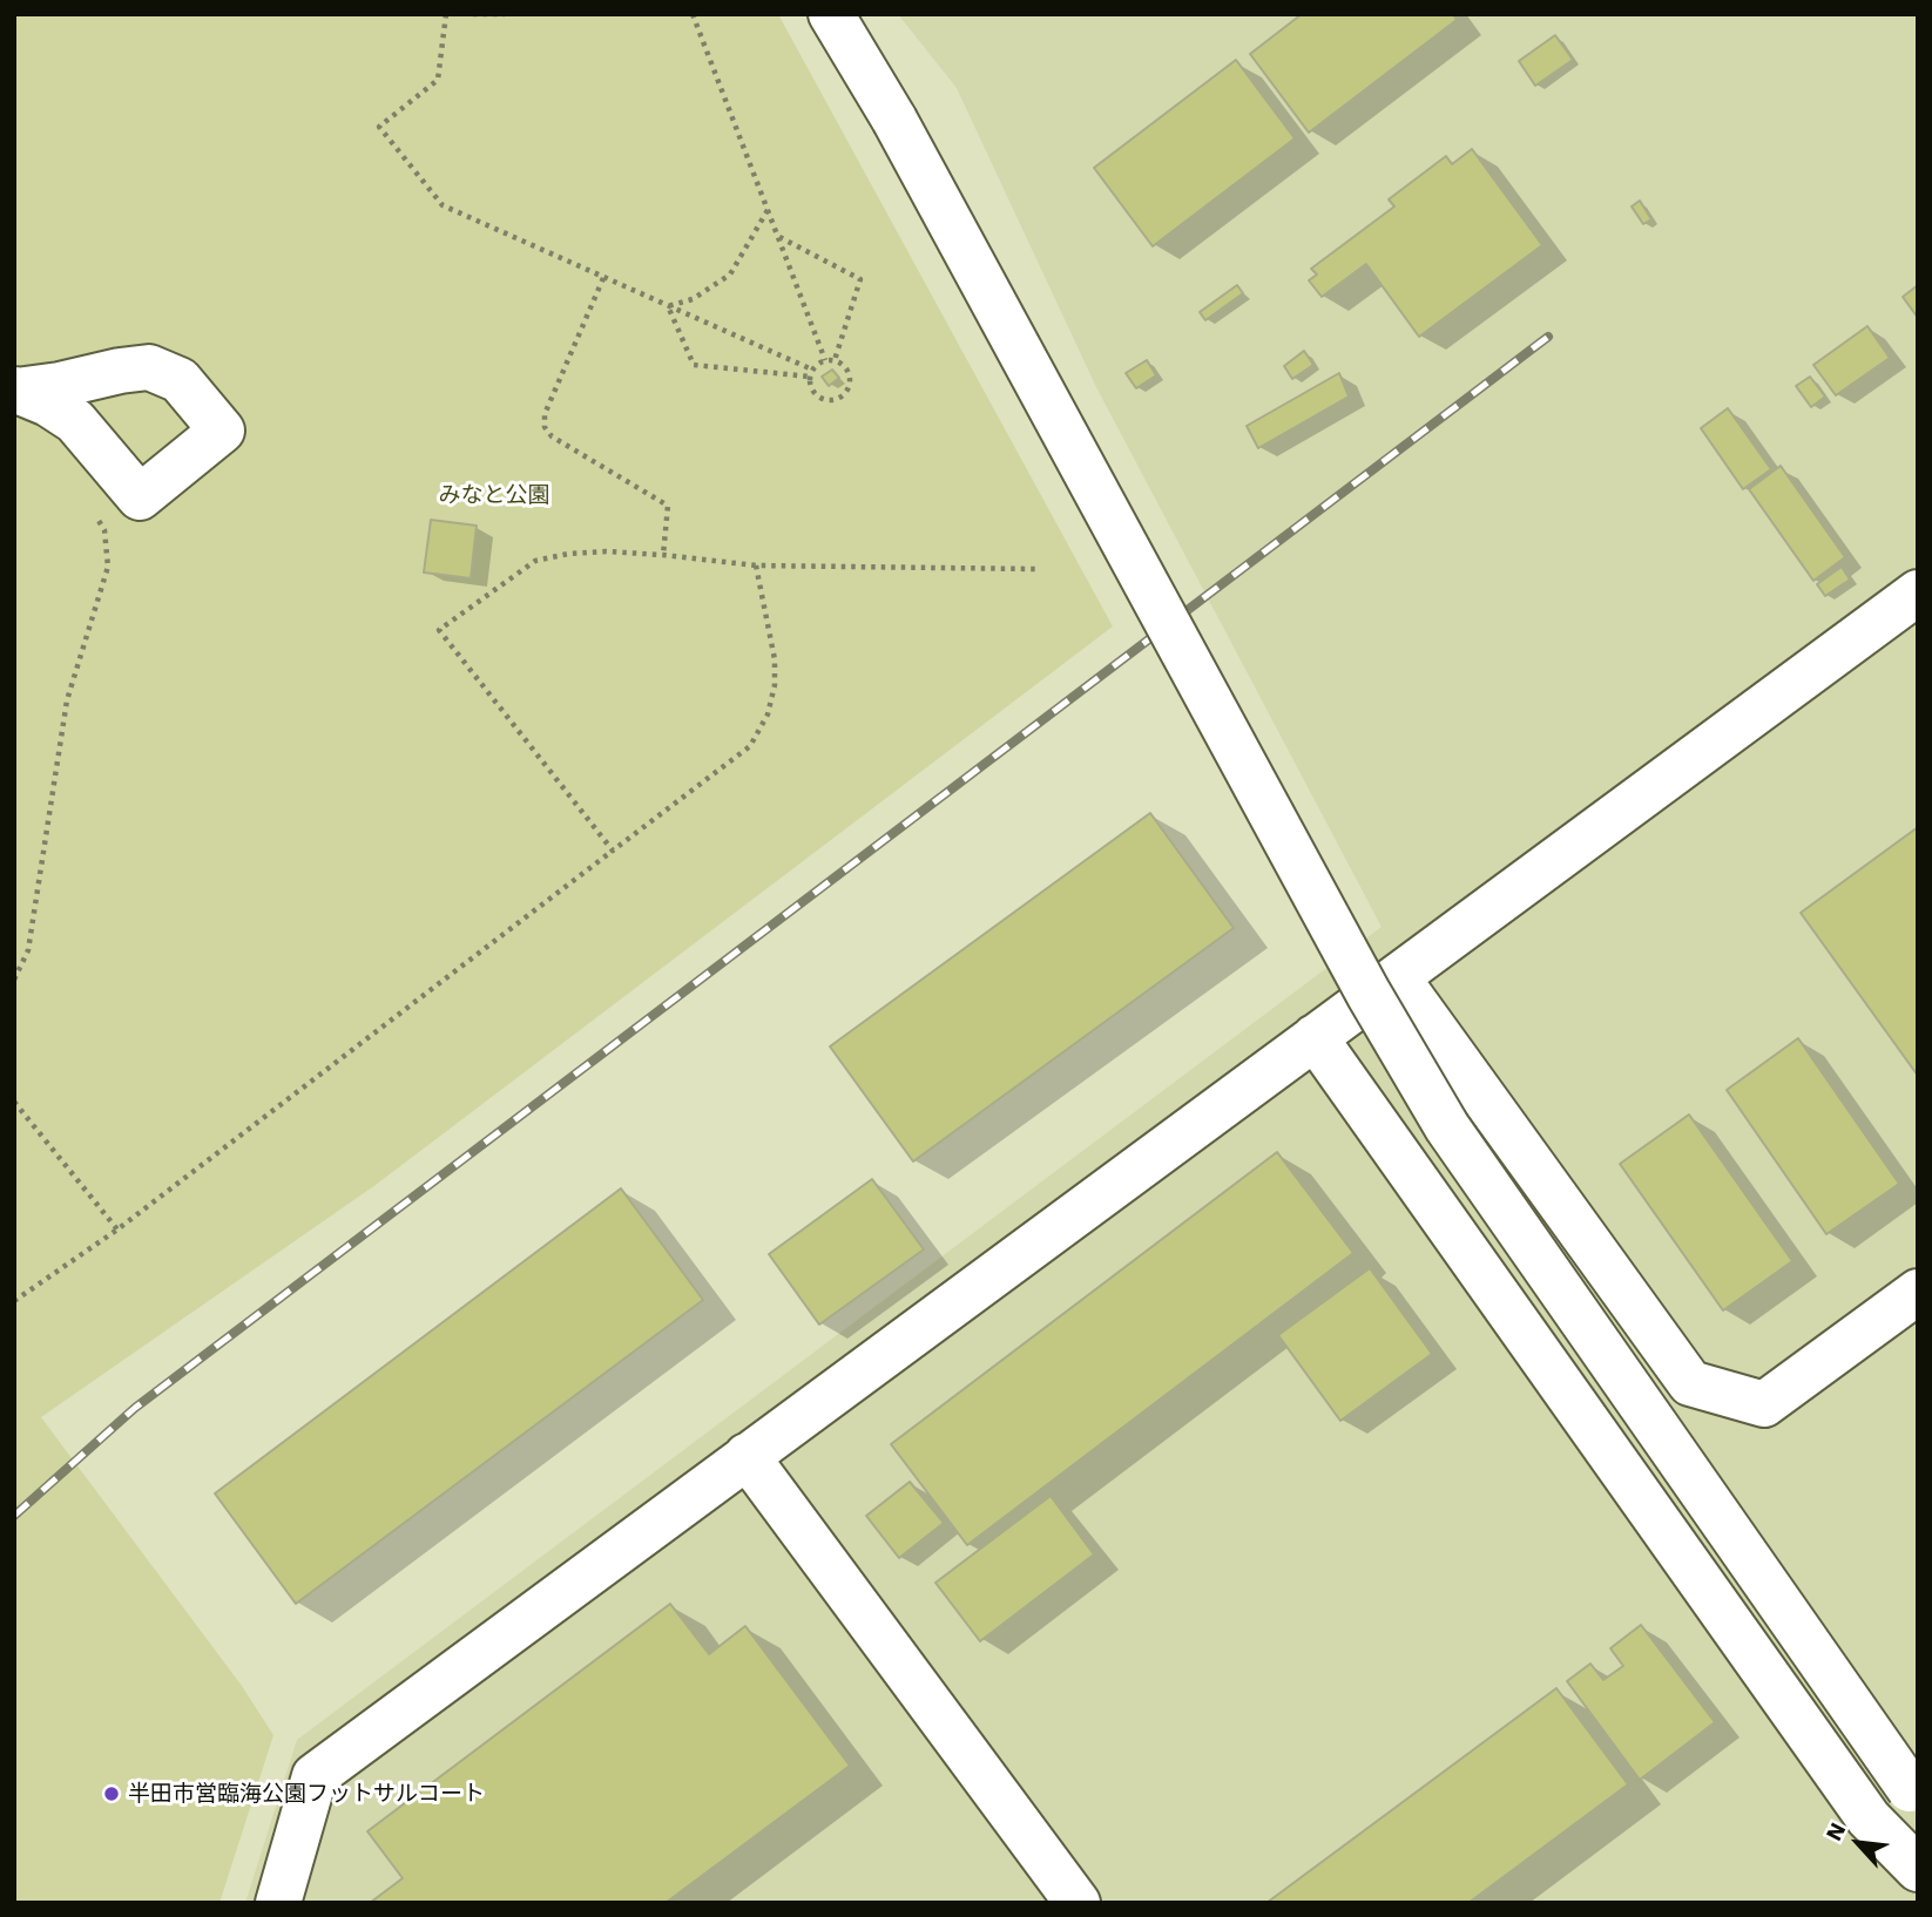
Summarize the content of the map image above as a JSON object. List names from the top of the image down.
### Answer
{
  "parks": ["みなと公園"],
  "places": ["半田市営臨海公園フットサルコート"],
  "north": "top left"
}
